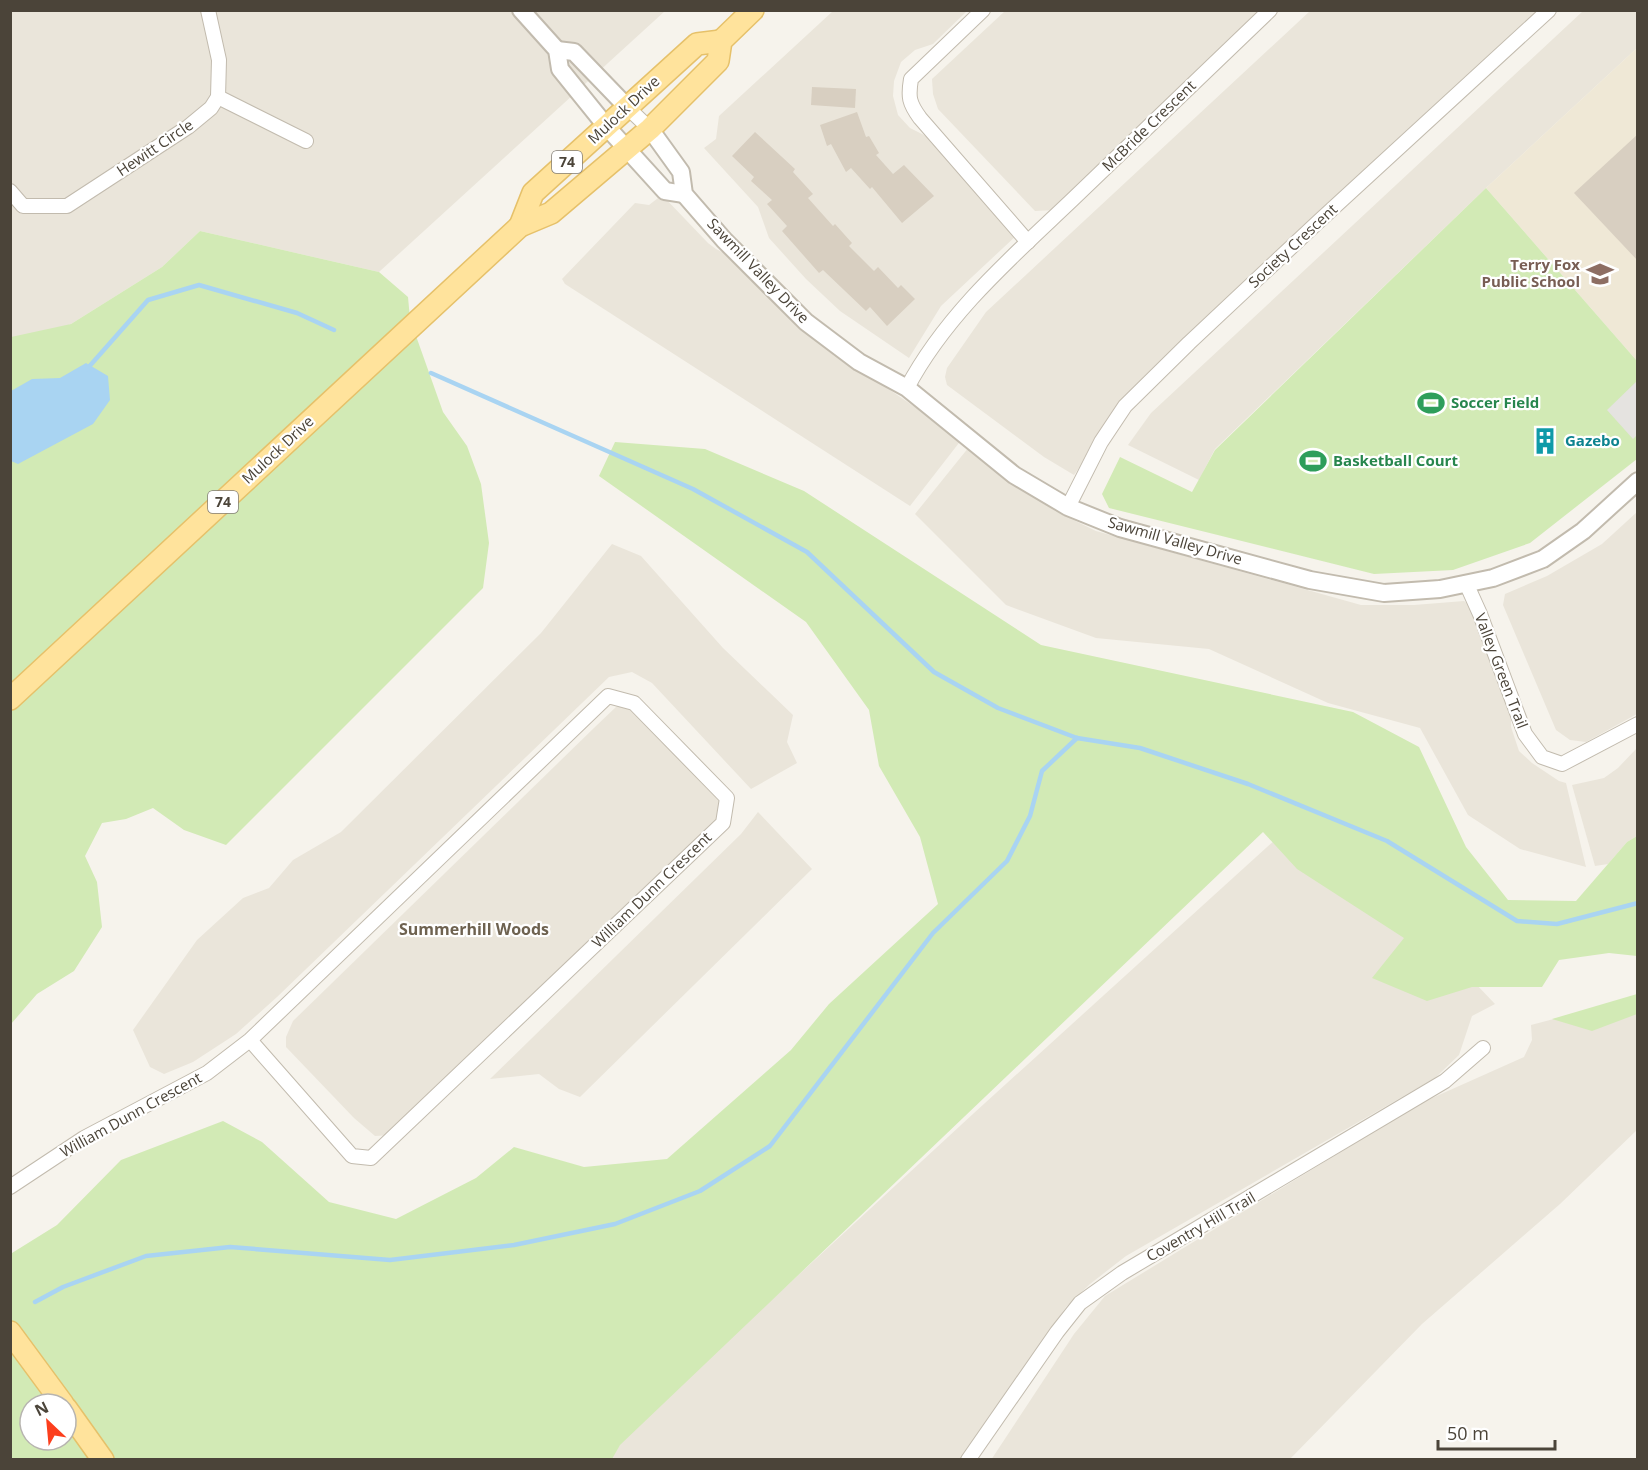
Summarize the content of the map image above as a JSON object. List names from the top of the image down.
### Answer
{
  "streets": {
    "main road": ["Mulock Drive", "74"],
    "street": [
      "McBride Crescent",
      "Hewitt Circle",
      "Society Crescent",
      "Sawmill Valley Drive",
      "Valley Green Trail",
      "William Dunn Crescent",
      "Coventry Hill Trail"
    ]
  },
  "crossings": [
    ["Mulock Drive", "Sawmill Valley Drive"],
    ["McBride Crescent", "Sawmill Valley Drive"],
    ["Society Crescent", "Sawmill Valley Drive"],
    ["Sawmill Valley Drive", "Valley Green Trail"]
  ],
  "districts": ["Summerhill Woods"],
  "places": {
    "school or university": ["Terry Fox Public School"],
    "sports": ["Soccer Field", "Basketball Court"],
    "building": ["Gazebo"]
  },
  "scale_bar": "50 m",
  "north": "top left"
}
